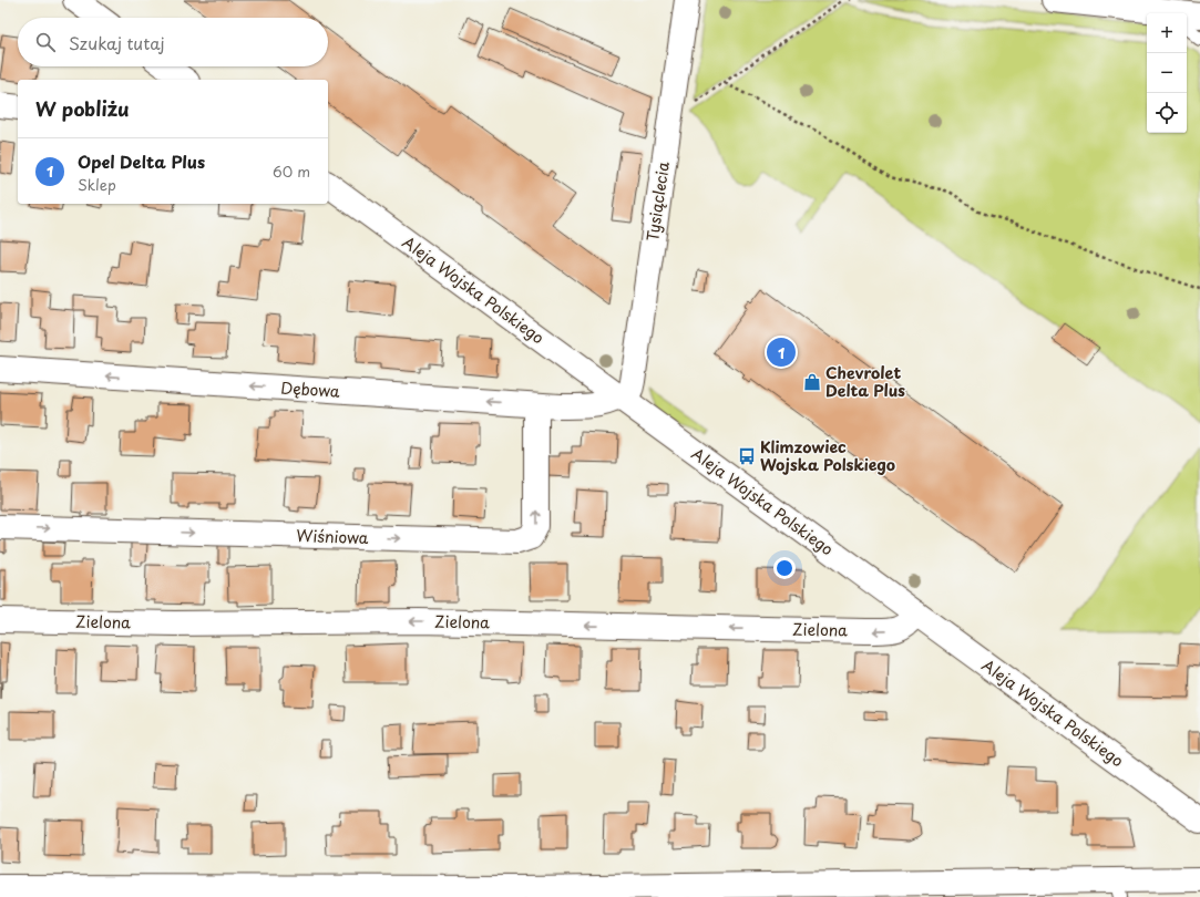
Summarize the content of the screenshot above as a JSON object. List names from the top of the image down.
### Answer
{
  "streets": {
    "street": [
      "Tysiąclecia",
      "Aleja Wojska Polskiego",
      "Dębowa",
      "Wiśniowa",
      "Zielona"
    ]
  },
  "crossings": [
    ["Tysiąclecia", "Aleja Wojska Polskiego"],
    ["Tysiąclecia", "Dębowa"],
    ["Aleja Wojska Polskiego", "Dębowa"],
    ["Aleja Wojska Polskiego", "Zielona"],
    ["Dębowa", "Wiśniowa"]
  ],
  "one_way": ["Dębowa", "Wiśniowa", "Zielona"],
  "places": {
    "shop": ["Chevrolet Delta Plus"],
    "bus stop": ["Klimzowiec Wojska Polskiego"]
  },
  "page": {
    "map_buttons": ["+", "−"],
    "search": "Szukaj tutaj",
    "heading": "W pobliżu",
    "list": [
      {
        "mark": "1",
        "name": "Opel Delta Plus",
        "note": "Sklep",
        "value": "60 m"
      }
    ],
    "pins": "1"
  }
}
